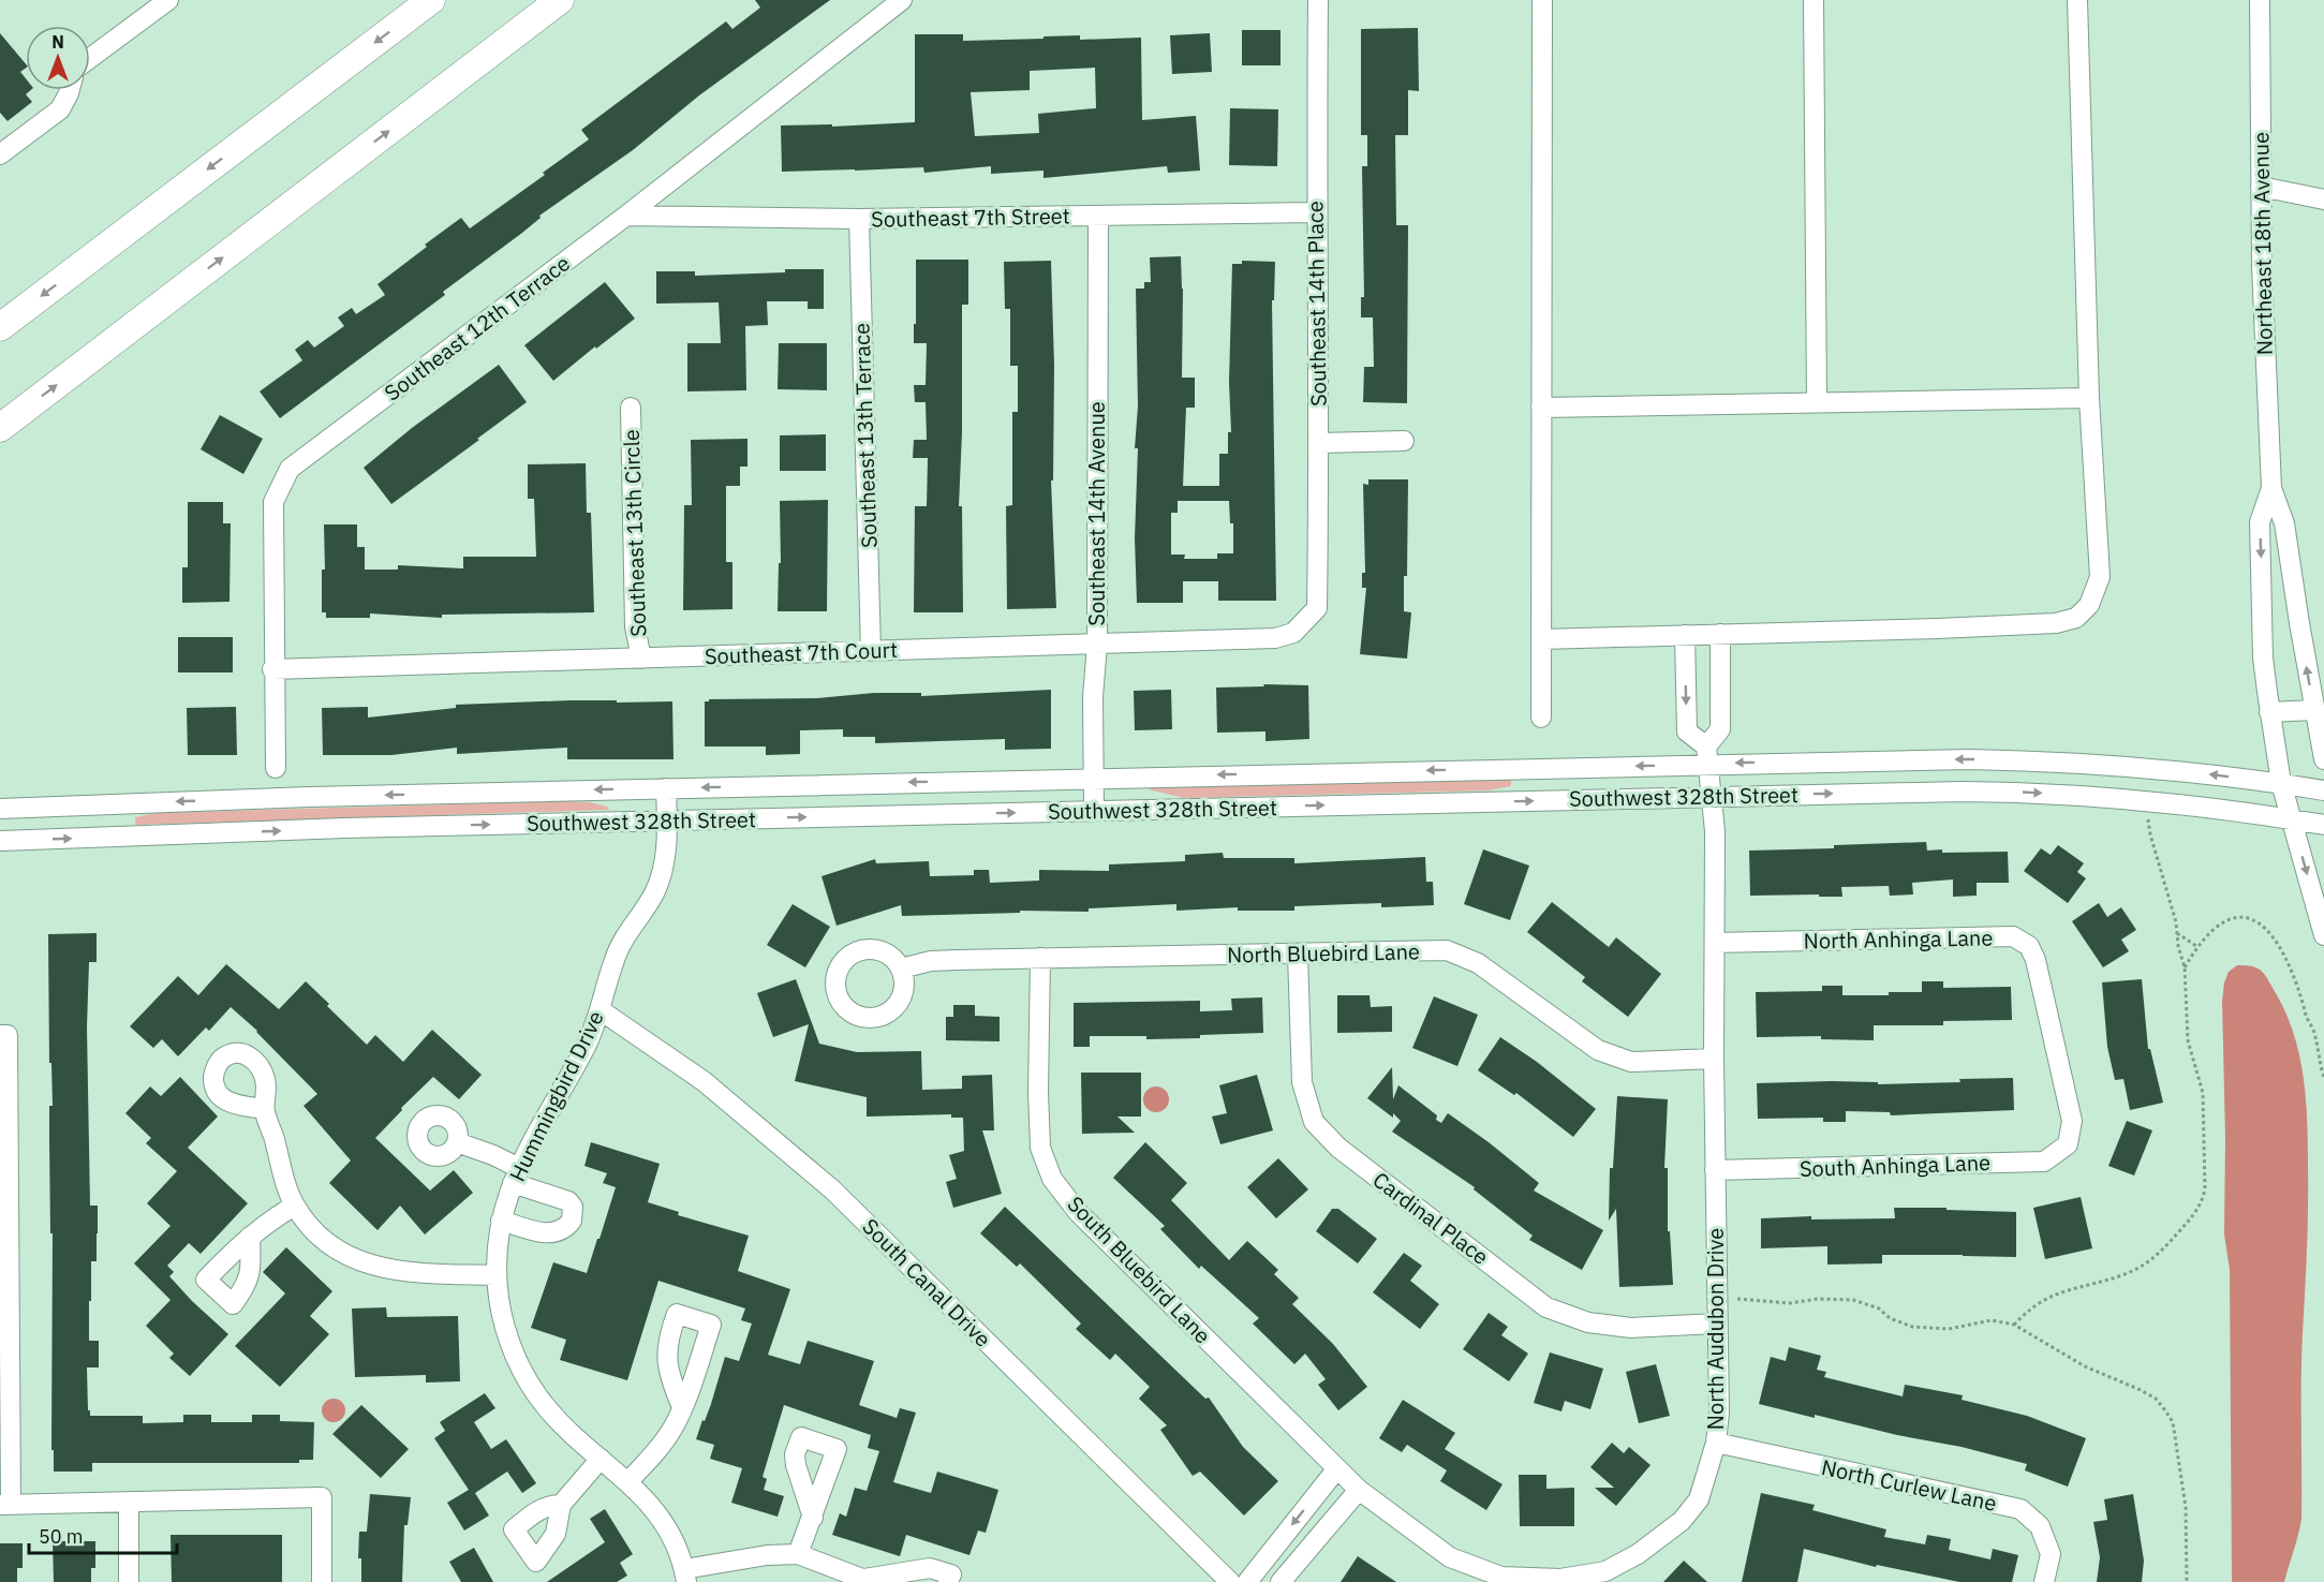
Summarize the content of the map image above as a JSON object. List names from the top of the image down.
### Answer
{
  "streets": {
    "street": [
      "Southeast 7th Street",
      "Northeast 18th Avenue",
      "Southeast 14th Place",
      "Southeast 12th Terrace",
      "Southeast 13th Terrace",
      "Southeast 14th Avenue",
      "Southeast 13th Circle",
      "Southeast 7th Court",
      "Southwest 328th Street",
      "North Anhinga Lane",
      "North Bluebird Lane",
      "Hummingbird Drive",
      "South Anhinga Lane",
      "Cardinal Place",
      "South Bluebird Lane",
      "South Canal Drive",
      "North Audubon Drive",
      "North Curlew Lane"
    ]
  },
  "crossings": [
    ["Southeast 7th Street", "Southeast 14th Place"],
    ["Southeast 7th Street", "Southeast 12th Terrace"],
    ["Southeast 7th Street", "Southeast 13th Terrace"],
    ["Southeast 7th Street", "Southeast 14th Avenue"],
    ["Northeast 18th Avenue", "Southwest 328th Street"],
    ["Southeast 14th Place", "Southeast 7th Court"],
    ["Southeast 12th Terrace", "Southeast 7th Court"],
    ["Southeast 13th Terrace", "Southeast 7th Court"],
    ["Southeast 14th Avenue", "Southeast 7th Court"],
    ["Southeast 14th Avenue", "Southwest 328th Street"],
    ["Southeast 13th Circle", "Southeast 7th Court"],
    ["Southwest 328th Street", "Hummingbird Drive"],
    ["Southwest 328th Street", "North Audubon Drive"],
    ["North Anhinga Lane", "South Anhinga Lane"],
    ["North Anhinga Lane", "North Audubon Drive"],
    ["North Bluebird Lane", "Cardinal Place"],
    ["North Bluebird Lane", "South Bluebird Lane"],
    ["North Bluebird Lane", "North Audubon Drive"],
    ["Hummingbird Drive", "South Canal Drive"],
    ["South Anhinga Lane", "North Audubon Drive"],
    ["Cardinal Place", "North Audubon Drive"],
    ["South Bluebird Lane", "North Audubon Drive"],
    ["North Audubon Drive", "North Curlew Lane"]
  ],
  "scale_bar": "50 m",
  "north": "top"
}
